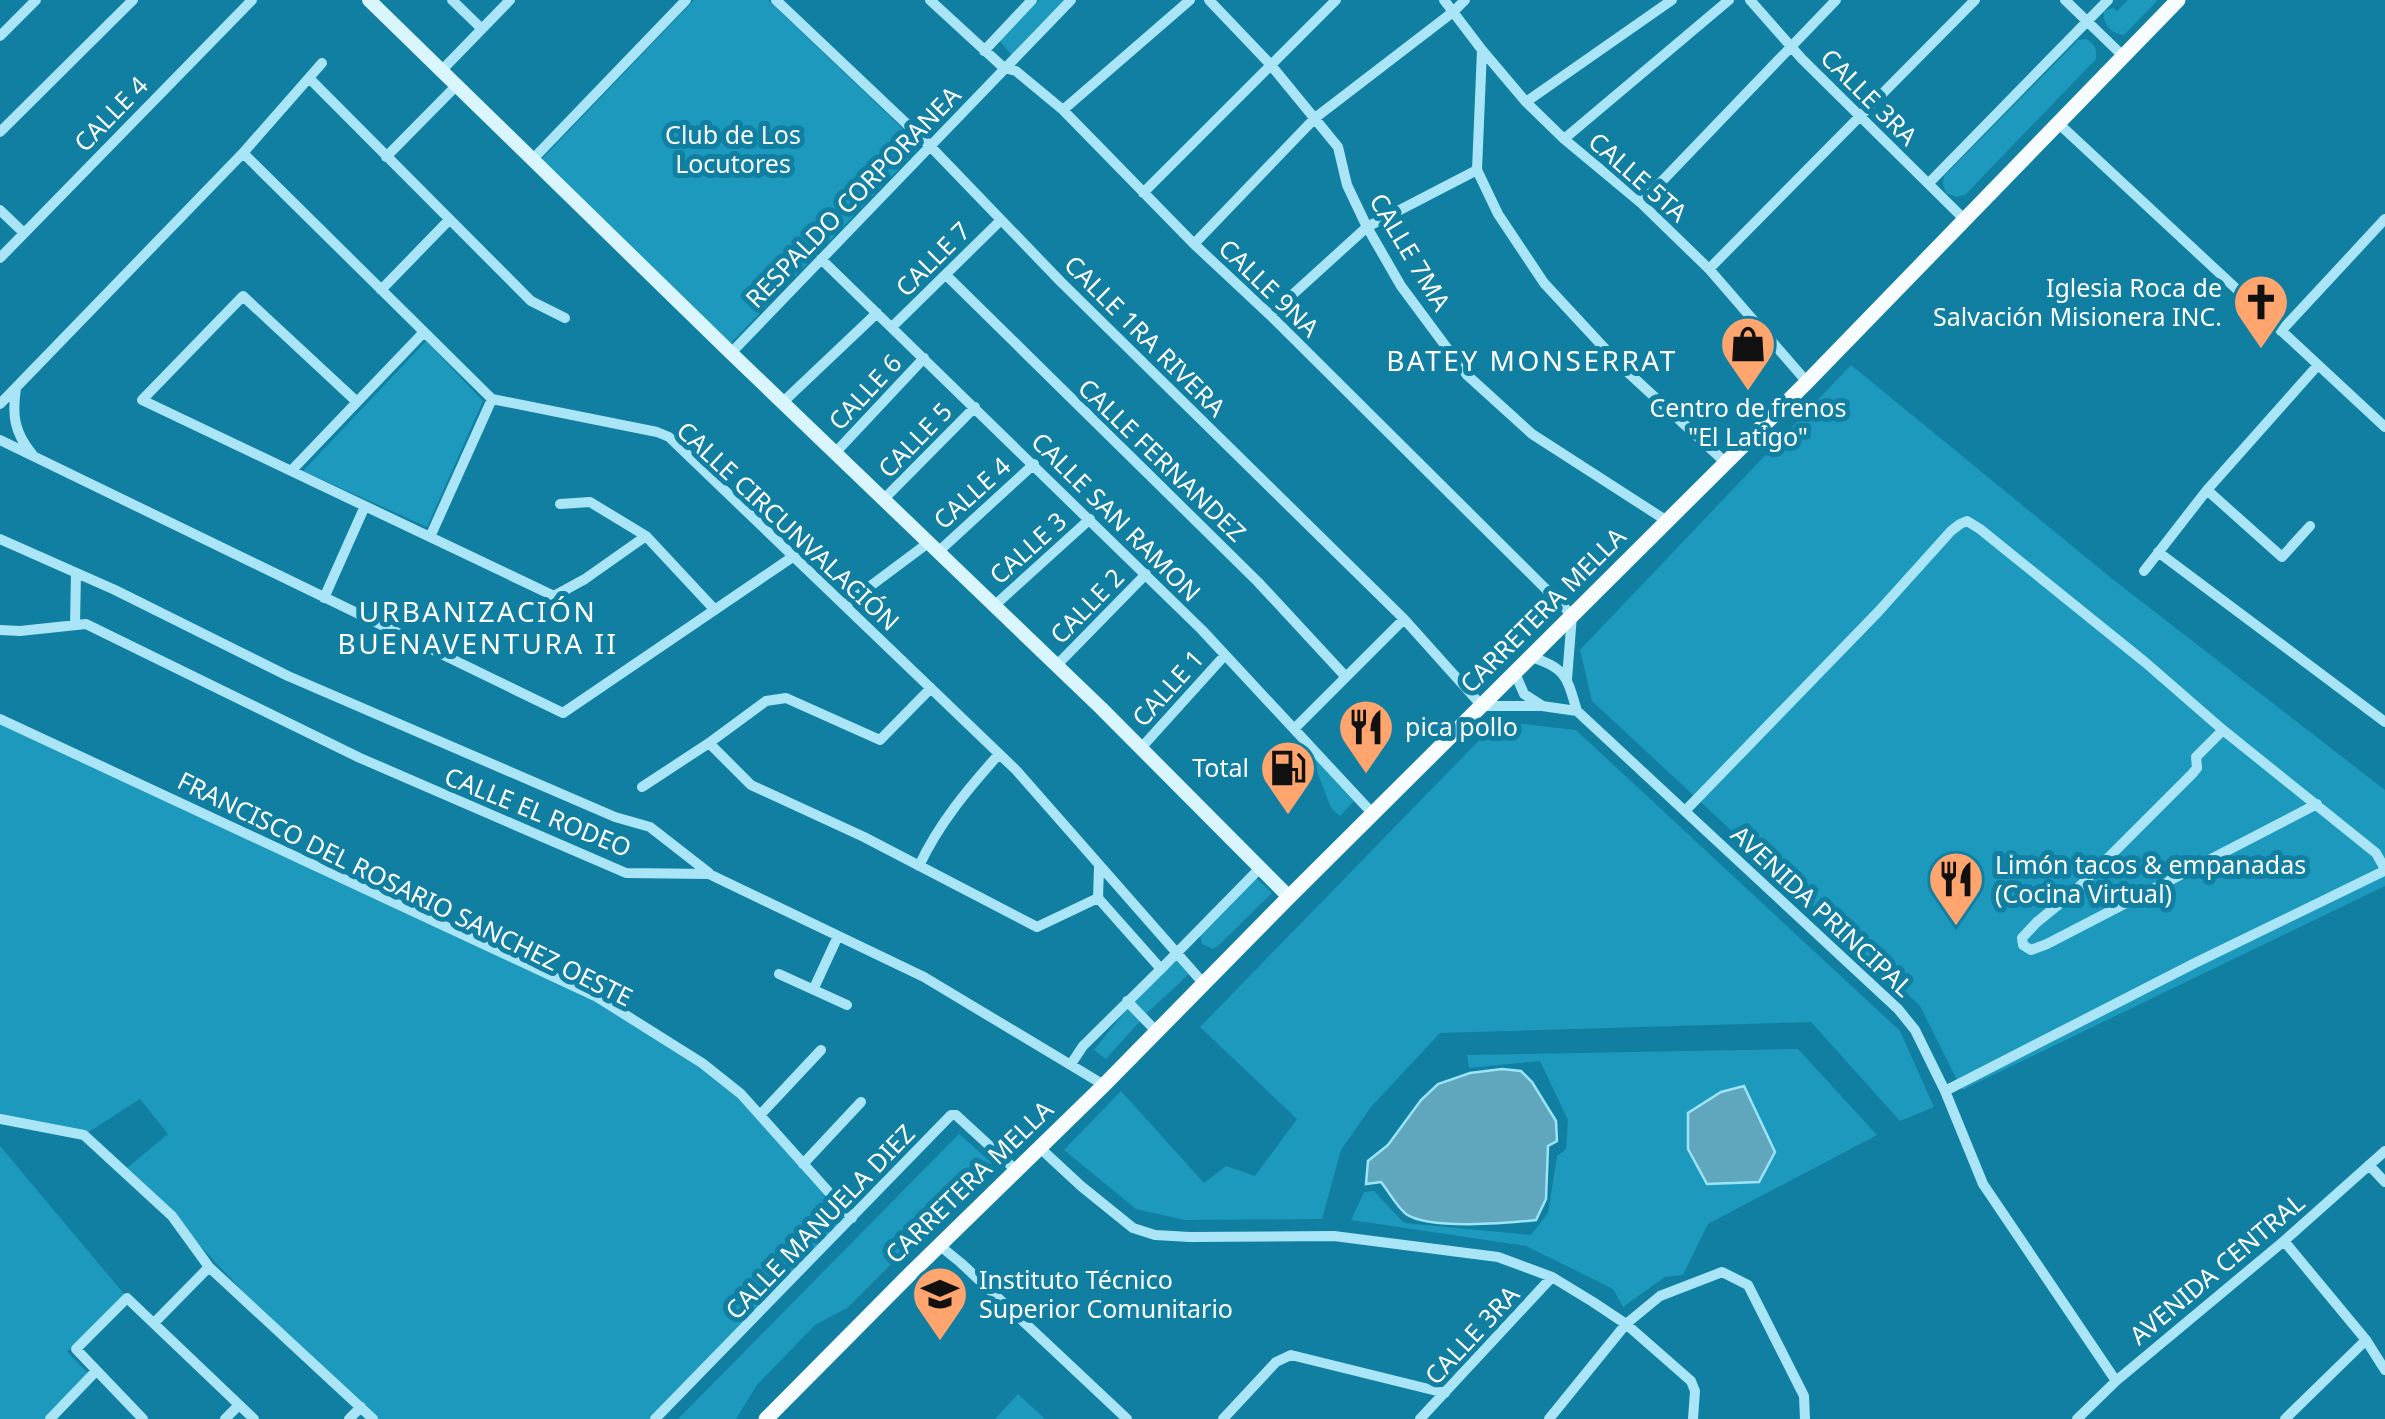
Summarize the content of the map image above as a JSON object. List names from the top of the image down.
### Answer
{
  "streets": {
    "main road": ["CARRETERA MELLA"],
    "street": [
      "CALLE 3RA",
      "CALLE 4",
      "CALLE 5TA",
      "RESPALDO CORPORANEA",
      "CALLE 7MA",
      "CALLE 7",
      "CALLE 9NA",
      "CALLE 1RA RIVERA",
      "CALLE 6",
      "CALLE 5",
      "CALLE FERNANDEZ",
      "CALLE SAN RAMON",
      "CALLE CIRCUNVALACIÓN",
      "CALLE 3",
      "CALLE 2",
      "CALLE 1",
      "CALLE EL RODEO",
      "FRANCISCO DEL ROSARIO SANCHEZ OESTE",
      "AVENIDA PRINCIPAL",
      "CALLE MANUELA DIEZ",
      "AVENIDA CENTRAL"
    ]
  },
  "crossings": [
    ["CALLE 3RA", "CARRETERA MELLA"],
    ["CALLE 4", "CALLE SAN RAMON"],
    ["CALLE 4", "CALLE CIRCUNVALACIÓN"],
    ["CALLE 5TA", "CARRETERA MELLA"],
    ["RESPALDO CORPORANEA", "CALLE 9NA"],
    ["RESPALDO CORPORANEA", "CALLE 1RA RIVERA"],
    ["RESPALDO CORPORANEA", "CALLE SAN RAMON"],
    ["CALLE 7MA", "CARRETERA MELLA"],
    ["CALLE 7", "CALLE 1RA RIVERA"],
    ["CALLE 7", "CALLE FERNANDEZ"],
    ["CALLE 7", "CALLE SAN RAMON"],
    ["CALLE 9NA", "CARRETERA MELLA"],
    ["CALLE 1RA RIVERA", "CARRETERA MELLA"],
    ["CALLE 6", "CALLE SAN RAMON"],
    ["CALLE 5", "CALLE SAN RAMON"],
    ["CALLE SAN RAMON", "CALLE 3"],
    ["CALLE SAN RAMON", "CALLE 2"],
    ["CALLE SAN RAMON", "CARRETERA MELLA"],
    ["CALLE SAN RAMON", "CALLE 1"],
    ["CALLE CIRCUNVALACIÓN", "CARRETERA MELLA"],
    ["CARRETERA MELLA", "CALLE EL RODEO"],
    ["CARRETERA MELLA", "CALLE MANUELA DIEZ"],
    ["FRANCISCO DEL ROSARIO SANCHEZ OESTE", "CALLE MANUELA DIEZ"],
    ["AVENIDA PRINCIPAL", "AVENIDA CENTRAL"]
  ],
  "districts": ["BATEY MONSERRAT", "URBANIZACIÓN BUENAVENTURA II"],
  "parks": ["Club de Los Locutores"],
  "places": {
    "church": ["Iglesia Roca de Salvación Misionera INC."],
    "shop": ["Centro de frenos \"El Latigo\""],
    "restaurant": ["pica pollo", "Limón tacos & empanadas (Cocina Virtual)"],
    "fuel station": ["Total"],
    "school or university": ["Instituto Técnico Superior Comunitario"]
  }
}
